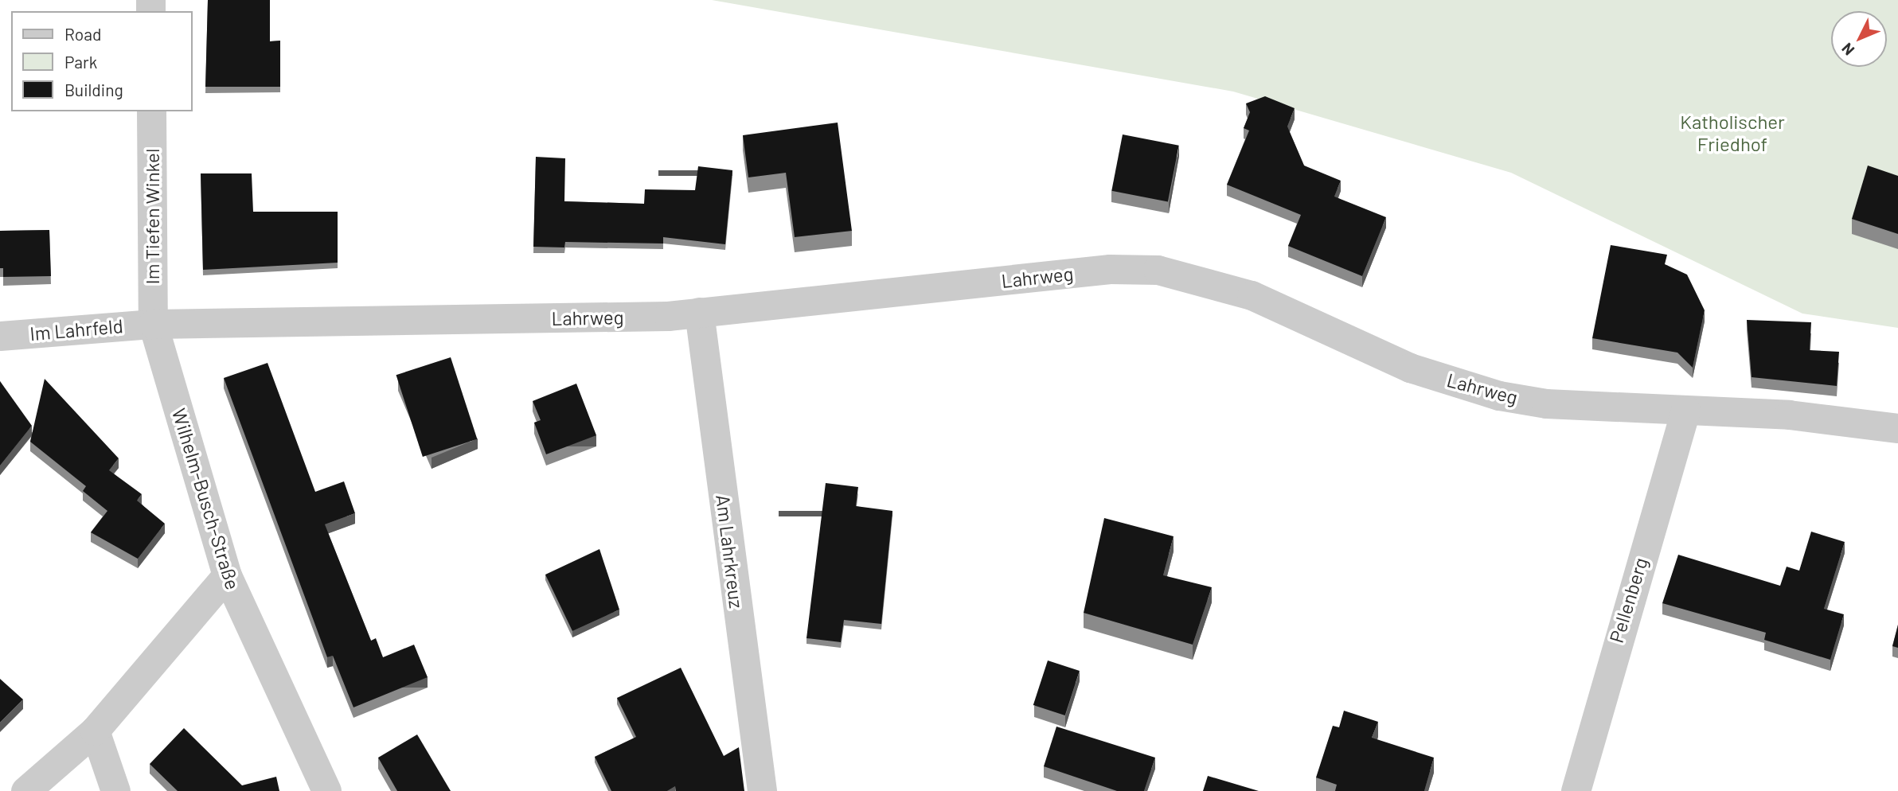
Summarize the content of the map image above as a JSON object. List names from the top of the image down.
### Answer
{
  "streets": {
    "street": [
      "Im Tiefen Winkel",
      "Lahrweg",
      "Im Lahrfeld",
      "Wilhelm-Busch-Straße",
      "Am Lahrkreuz",
      "Pellenberg"
    ]
  },
  "crossings": [
    ["Im Tiefen Winkel", "Lahrweg"],
    ["Im Tiefen Winkel", "Im Lahrfeld"],
    ["Im Tiefen Winkel", "Wilhelm-Busch-Straße"],
    ["Lahrweg", "Im Lahrfeld"],
    ["Lahrweg", "Wilhelm-Busch-Straße"],
    ["Lahrweg", "Am Lahrkreuz"],
    ["Lahrweg", "Pellenberg"],
    ["Im Lahrfeld", "Wilhelm-Busch-Straße"]
  ],
  "parks": ["Katholischer Friedhof"],
  "legend": ["Road", "Park", "Building"],
  "north": "bottom left"
}
